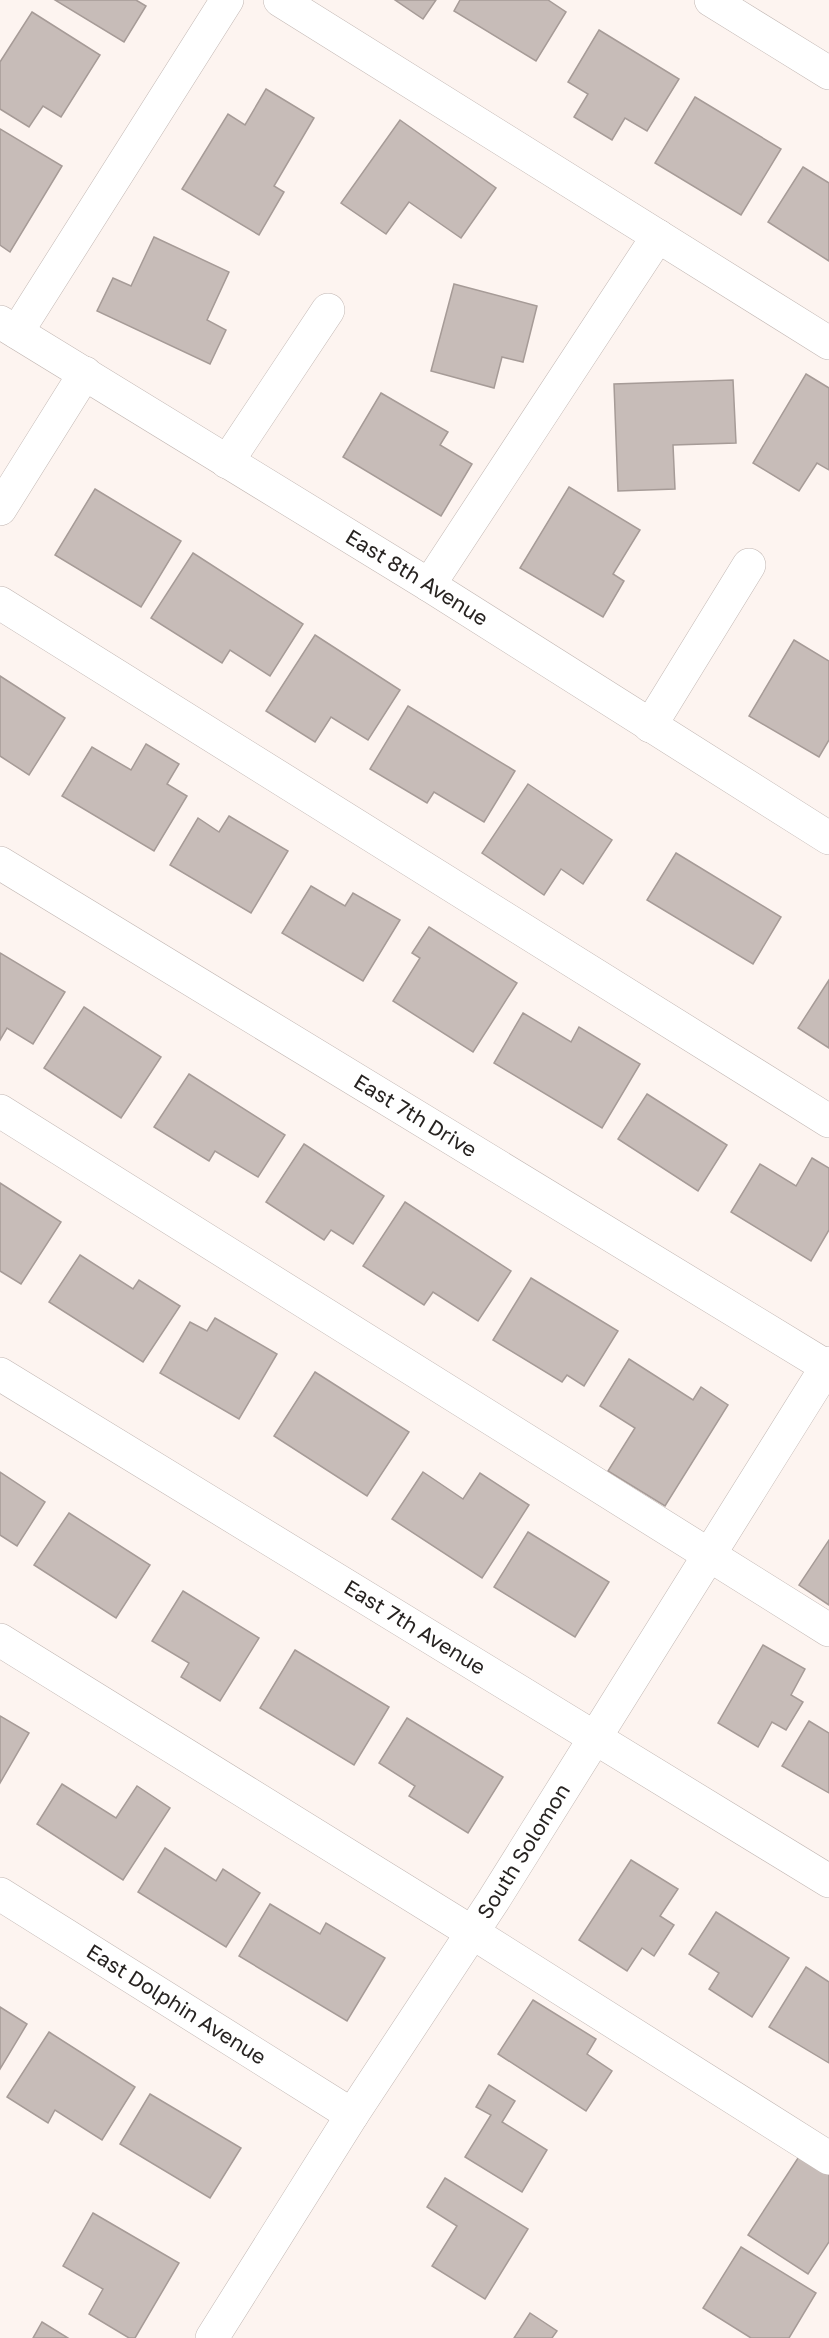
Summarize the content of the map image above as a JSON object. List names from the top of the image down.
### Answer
{
  "streets": {
    "street": [
      "East 8th Avenue",
      "East 7th Drive",
      "East 7th Avenue",
      "South Solomon",
      "East Dolphin Avenue"
    ]
  },
  "crossings": [
    ["East 7th Drive", "South Solomon"],
    ["East 7th Avenue", "South Solomon"],
    ["South Solomon", "East Dolphin Avenue"]
  ]
}
